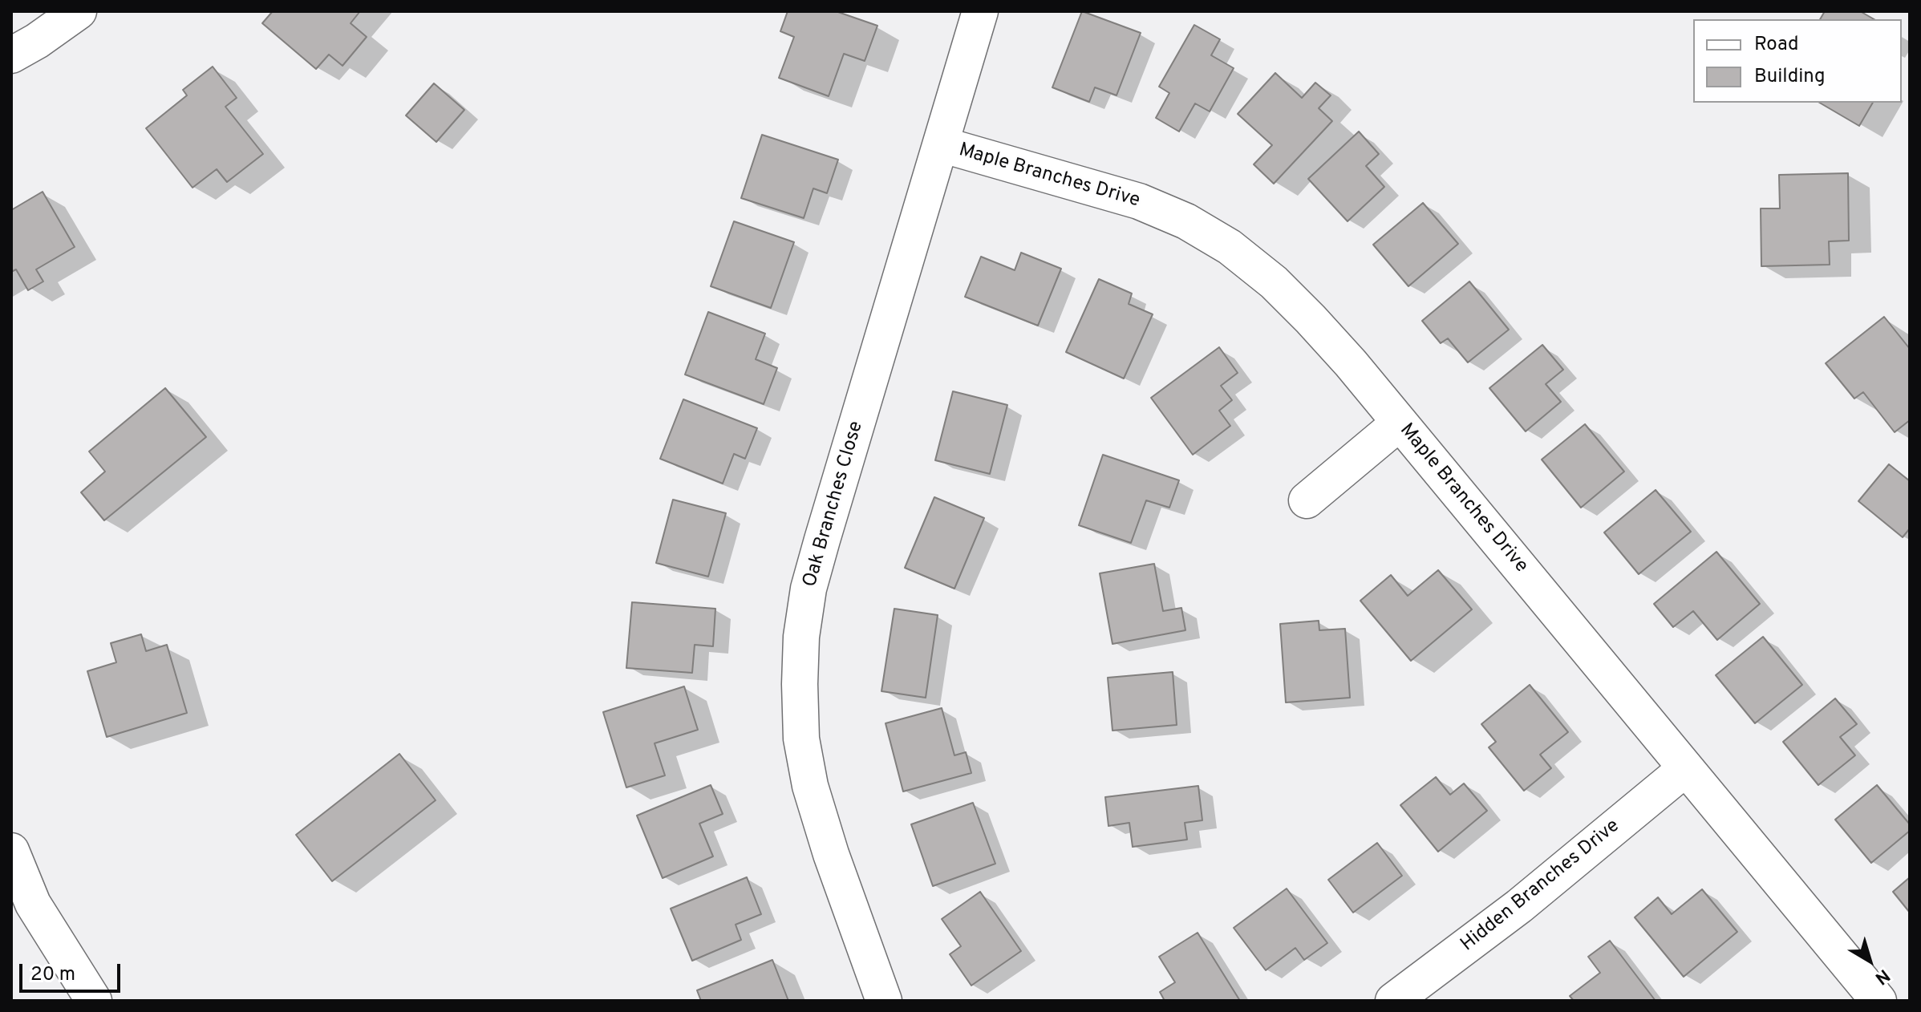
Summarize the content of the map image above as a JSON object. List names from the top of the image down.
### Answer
{
  "streets": {
    "street": ["Maple Branches Drive", "Oak Branches Close", "Hidden Branches Drive"]
  },
  "crossings": [
    ["Maple Branches Drive", "Oak Branches Close"],
    ["Maple Branches Drive", "Hidden Branches Drive"]
  ],
  "legend": ["Road", "Building"],
  "scale_bar": "20 m",
  "north": "bottom right"
}
